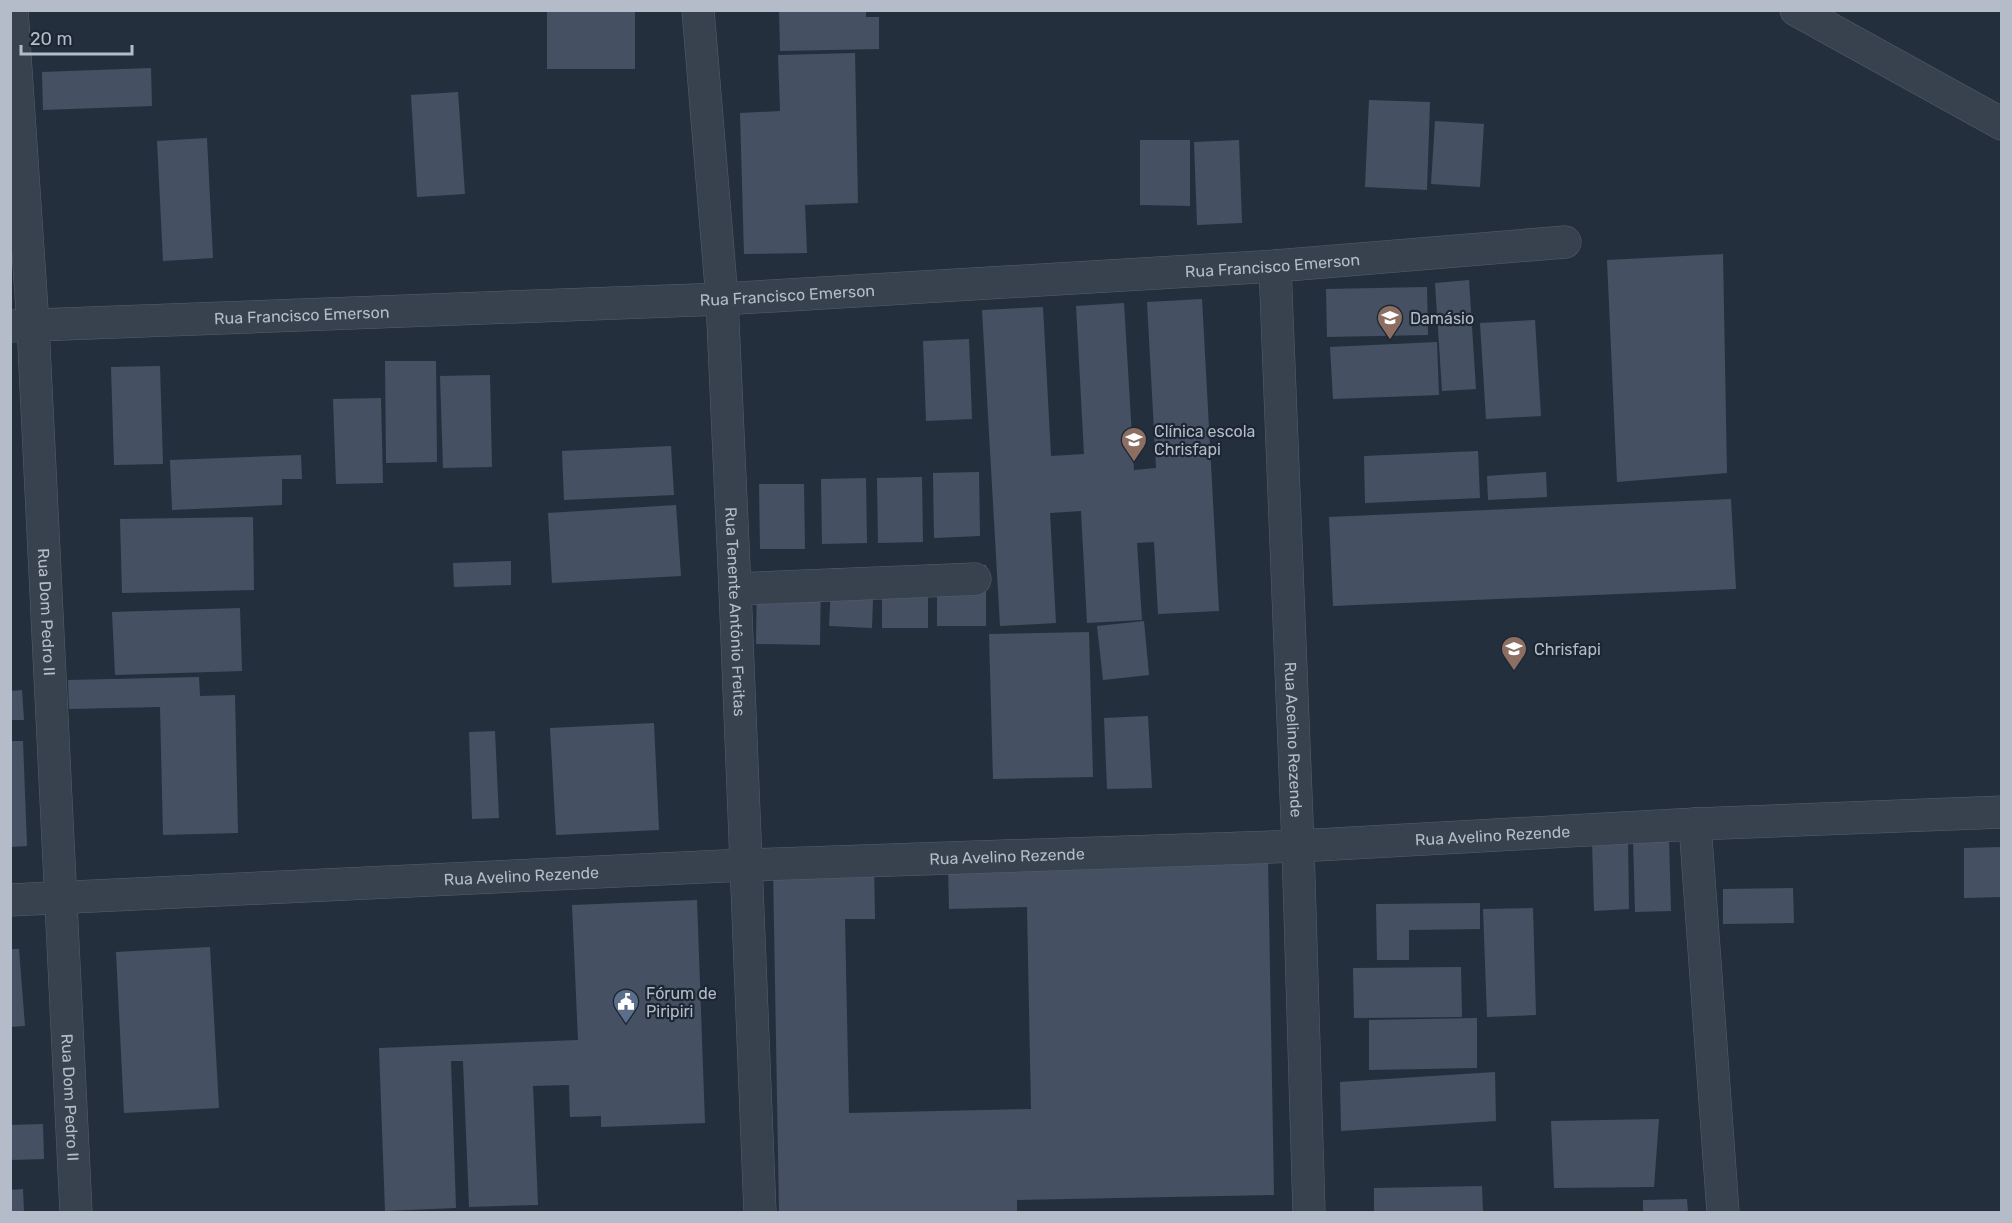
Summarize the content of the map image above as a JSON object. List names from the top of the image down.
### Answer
{
  "streets": {
    "street": [
      "Rua Francisco Emerson",
      "Rua Dom Pedro II",
      "Rua Tenente Antônio Freitas",
      "Rua Acelino Rezende",
      "Rua Avelino Rezende"
    ]
  },
  "crossings": [
    ["Rua Francisco Emerson", "Rua Dom Pedro II"],
    ["Rua Francisco Emerson", "Rua Tenente Antônio Freitas"],
    ["Rua Francisco Emerson", "Rua Acelino Rezende"],
    ["Rua Dom Pedro II", "Rua Avelino Rezende"],
    ["Rua Tenente Antônio Freitas", "Rua Avelino Rezende"],
    ["Rua Acelino Rezende", "Rua Avelino Rezende"]
  ],
  "places": {
    "school or university": ["Damásio", "Clínica escola Chrisfapi", "Chrisfapi"],
    "public building": ["Fórum de Piripiri"]
  },
  "scale_bar": "20 m"
}
